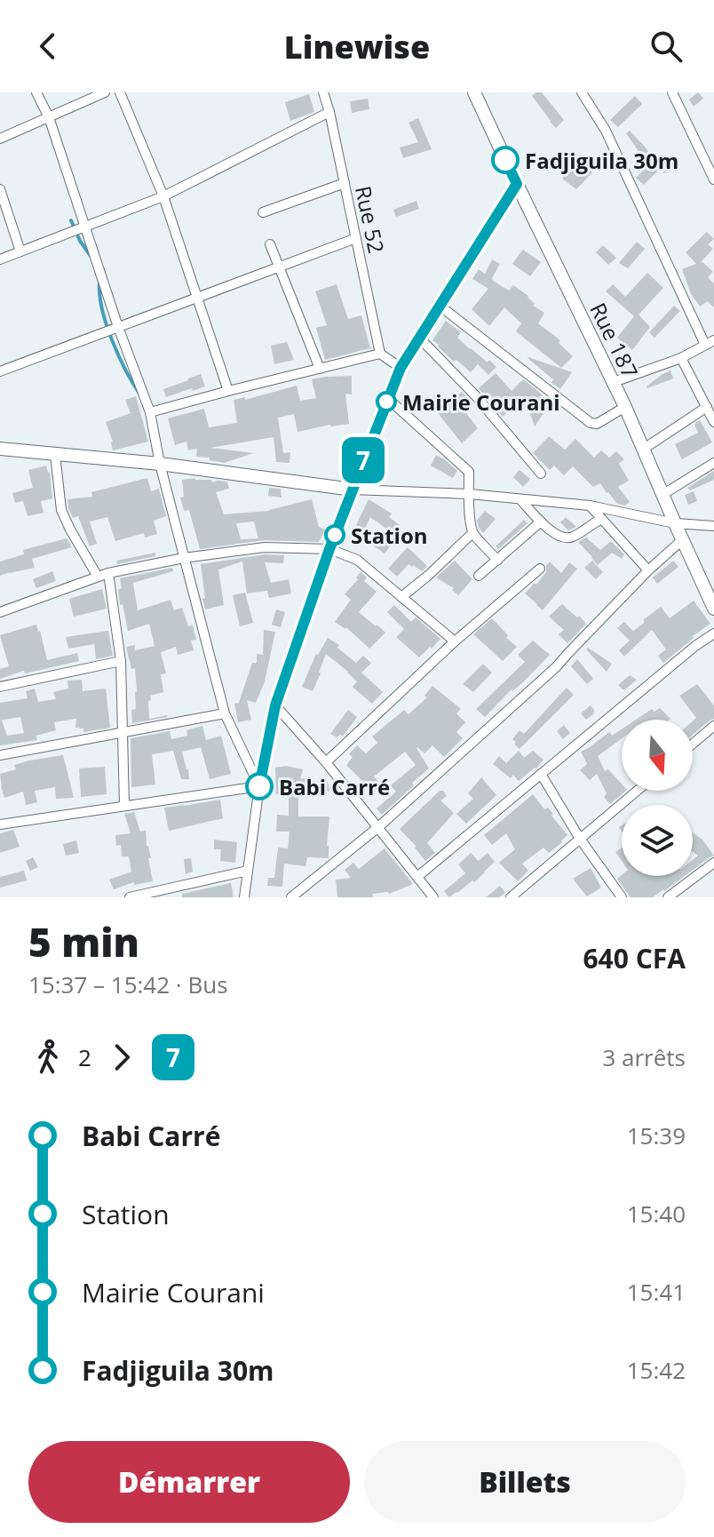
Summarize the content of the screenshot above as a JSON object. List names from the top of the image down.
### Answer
{
  "streets": {
    "street": ["Rue 52", "Rue 187"]
  },
  "places": [
    "Fadjiguila 30m",
    "Mairie Courani",
    "Station",
    "Babi Carré"
  ],
  "lines": ["bus line 7"],
  "north": "bottom",
  "page": {
    "header": "Linewise",
    "on_map": "7",
    "heading": ["5 min", "15:37 – 15:42 · Bus", "640 CFA"],
    "legs": ["2", "7", "3 arrêts"],
    "list": [
      {
        "name": "Babi Carré",
        "value": "15:39"
      },
      {
        "name": "Station",
        "value": "15:40"
      },
      {
        "name": "Mairie Courani",
        "value": "15:41"
      },
      {
        "name": "Fadjiguila 30m",
        "value": "15:42"
      }
    ],
    "buttons": ["Démarrer", "Billets"]
  }
}
